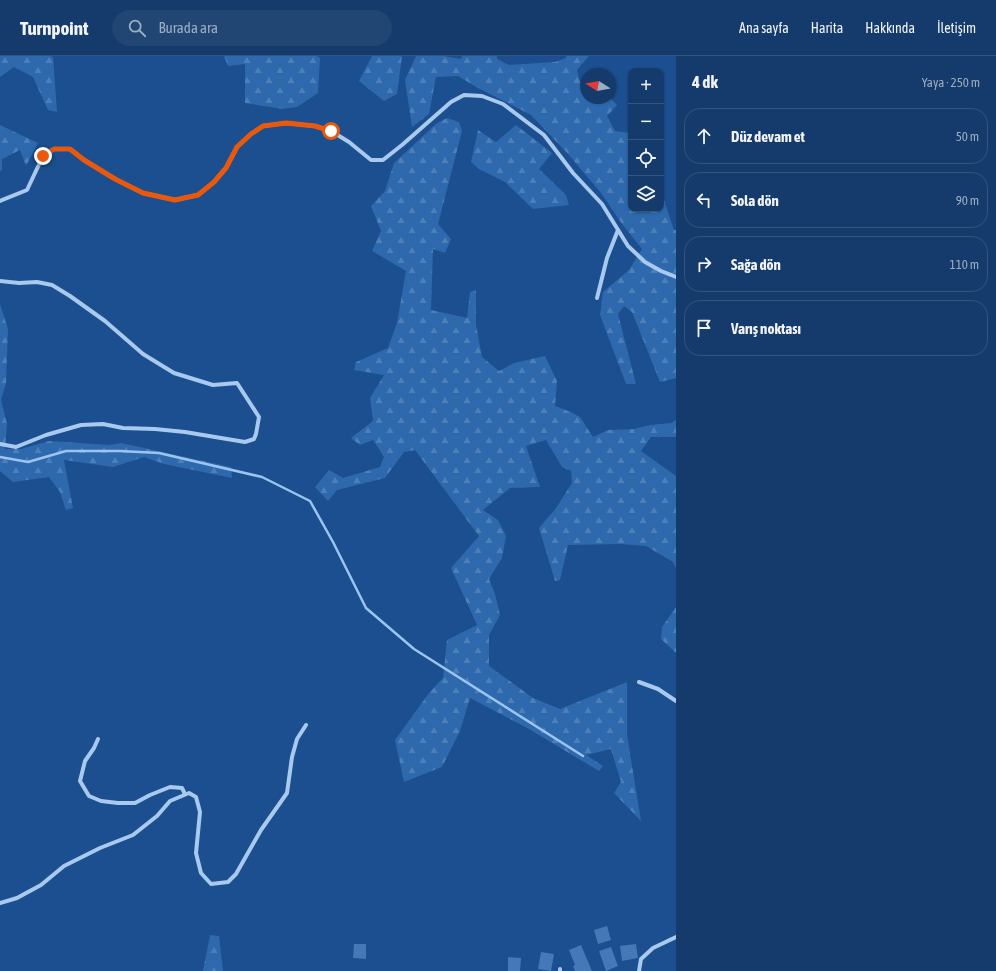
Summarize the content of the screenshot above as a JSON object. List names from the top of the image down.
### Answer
{
  "north": "left",
  "page": {
    "header": "Turnpoint",
    "search": "Burada ara",
    "nav": [
      "Ana sayfa",
      "Harita",
      "Hakkında",
      "İletişim"
    ],
    "heading": ["4 dk", "Yaya · 250 m"],
    "map_buttons": ["+", "−"],
    "list": [
      ["Düz devam et", "50 m"],
      ["Sola dön", "90 m"],
      ["Sağa dön", "110 m"],
      "Varış noktası"
    ]
  }
}
